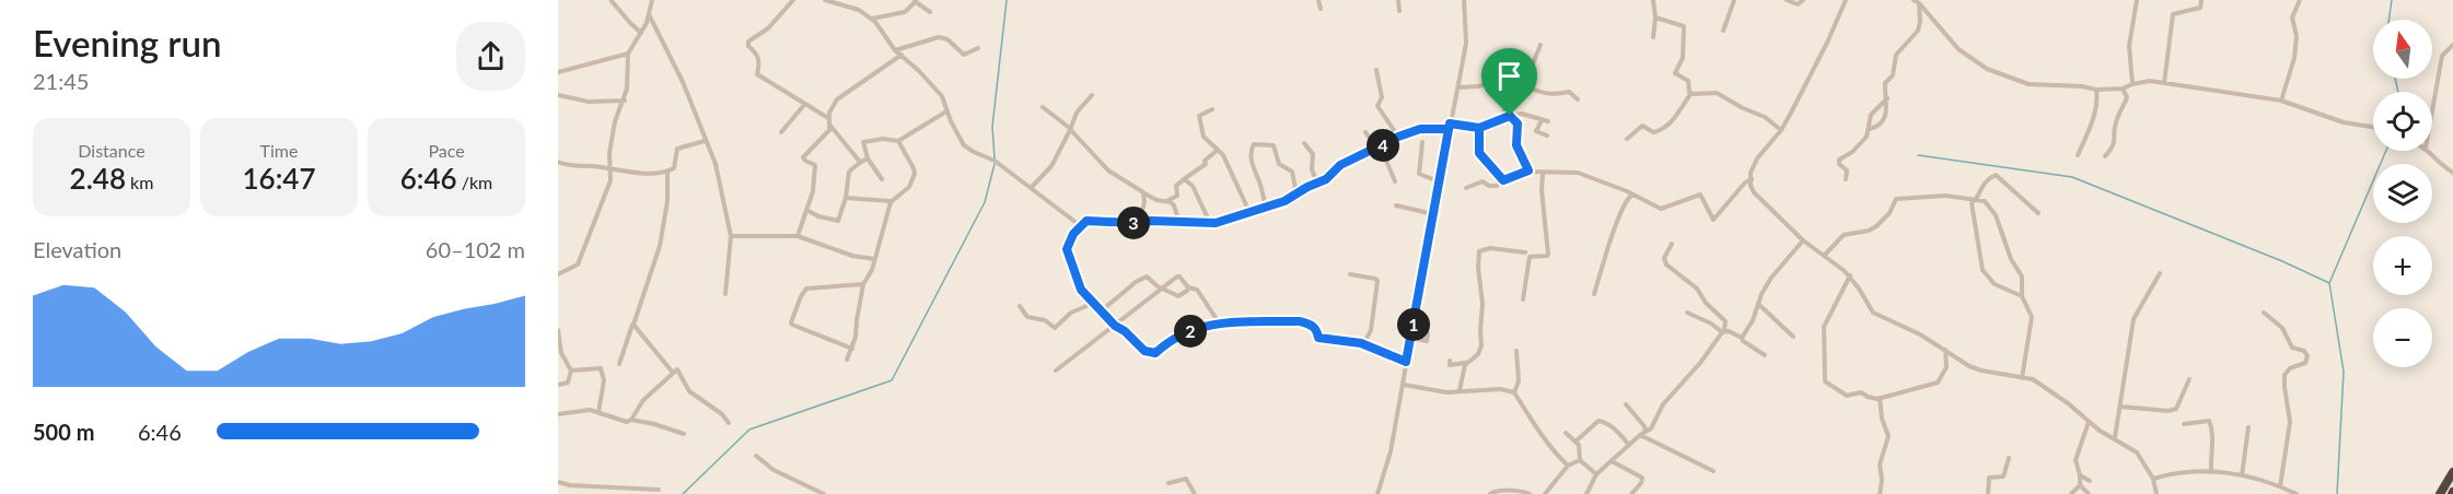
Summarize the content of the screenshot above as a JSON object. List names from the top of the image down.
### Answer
{
  "north": "top",
  "page": {
    "heading": ["Evening run", "21:45"],
    "map_buttons": ["+", "−"],
    "stats": [
      ["Distance", "2.48 km"],
      ["Time", "16:47"],
      ["Pace", "6:46 /km"]
    ],
    "pins": [
      "4",
      "3",
      "1",
      "2"
    ],
    "chart": ["Elevation", "60–102 m"],
    "list": [
      {
        "name": "500 m",
        "note": "6:46"
      }
    ]
  }
}
